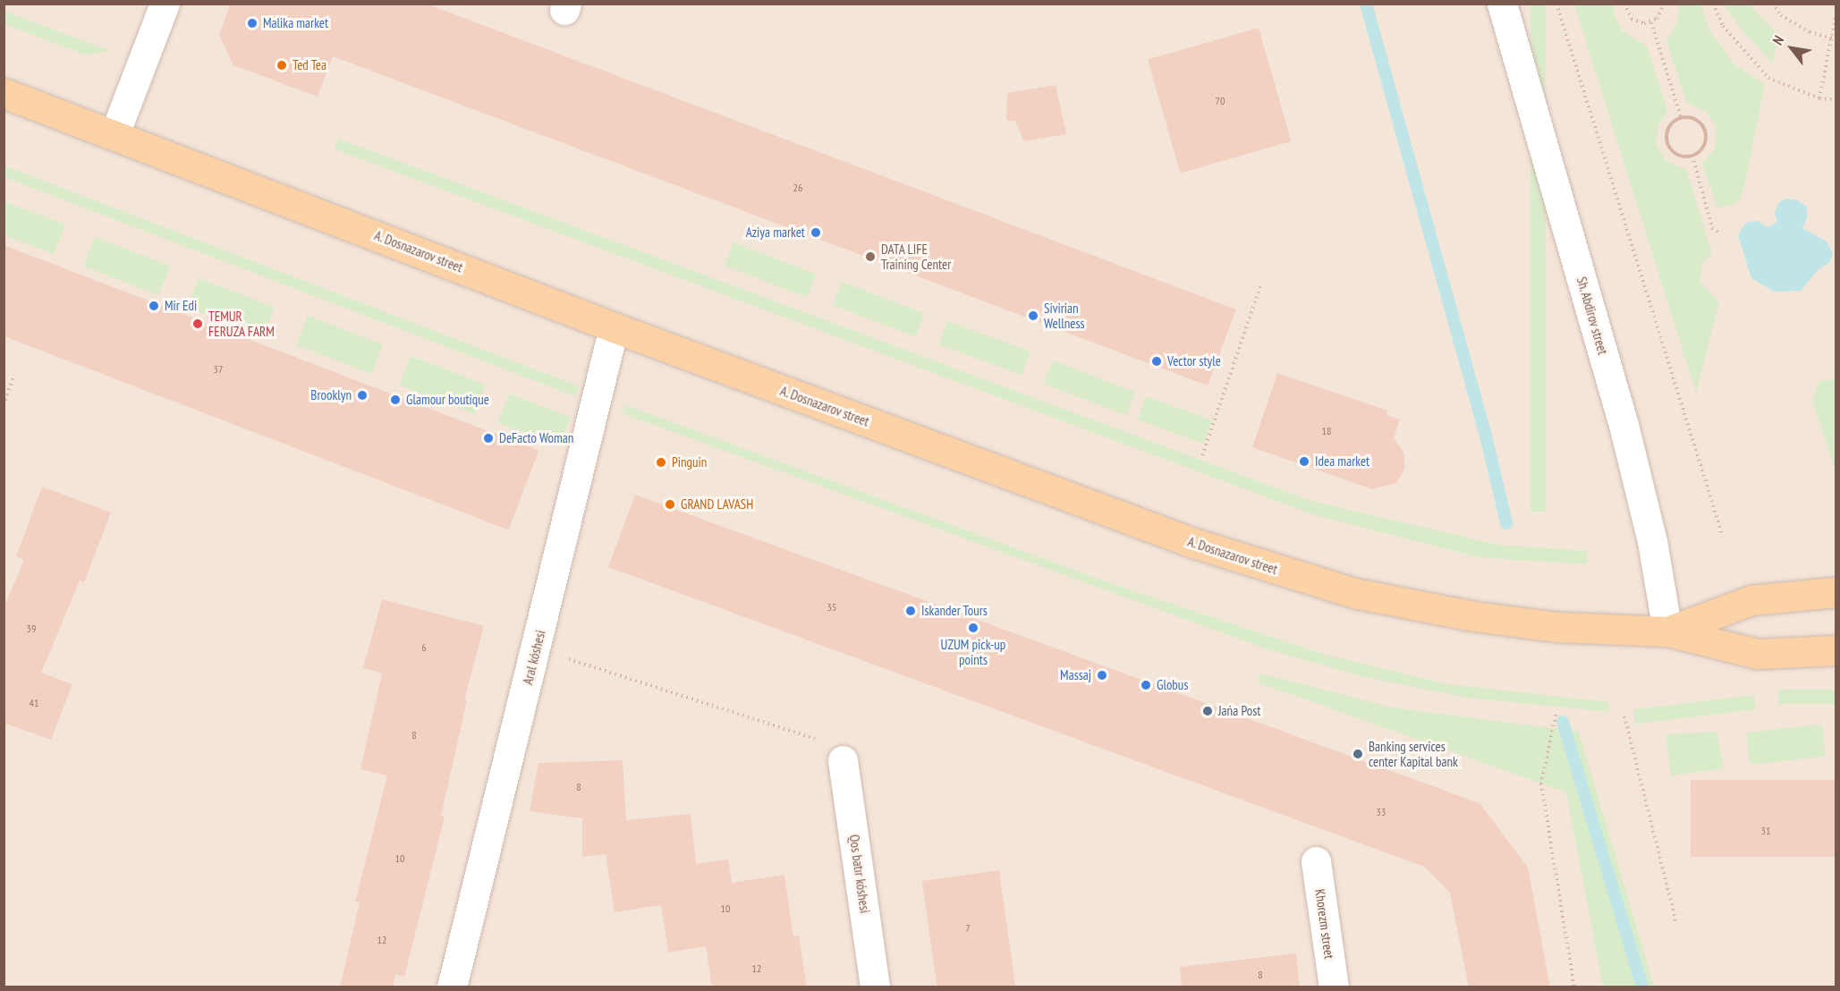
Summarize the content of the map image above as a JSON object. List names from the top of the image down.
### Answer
{
  "streets": {
    "main road": ["A. Dosnazarov street"],
    "street": [
      "Sh. Abdirov street",
      "Aral kóshesi",
      "Qos batır kóshesi",
      "Khorezm street"
    ]
  },
  "crossings": [
    ["A. Dosnazarov street", "Sh. Abdirov street"],
    ["A. Dosnazarov street", "Aral kóshesi"]
  ],
  "places": [
    "Malika market",
    "Ted Tea",
    "Aziya market",
    "DATA LIFE Training Center",
    "Mir Edi",
    "Sivirian Wellness",
    "TEMUR FERUZA FARM",
    "Vector style",
    "Brooklyn",
    "Glamour boutique",
    "DeFacto Woman",
    "Idea market",
    "Pinguin",
    "GRAND LAVASH",
    "Iskander Tours",
    "UZUM pick-up points",
    "Massaj",
    "Globus",
    "Jańa Post",
    "Banking services center Kapital bank"
  ],
  "house_numbers": [
    "70",
    "26",
    "37",
    "18",
    "35",
    "39",
    "6",
    "41",
    "8",
    "8",
    "33",
    "31",
    "10",
    "10",
    "7",
    "12",
    "12",
    "8"
  ],
  "north": "top left"
}
